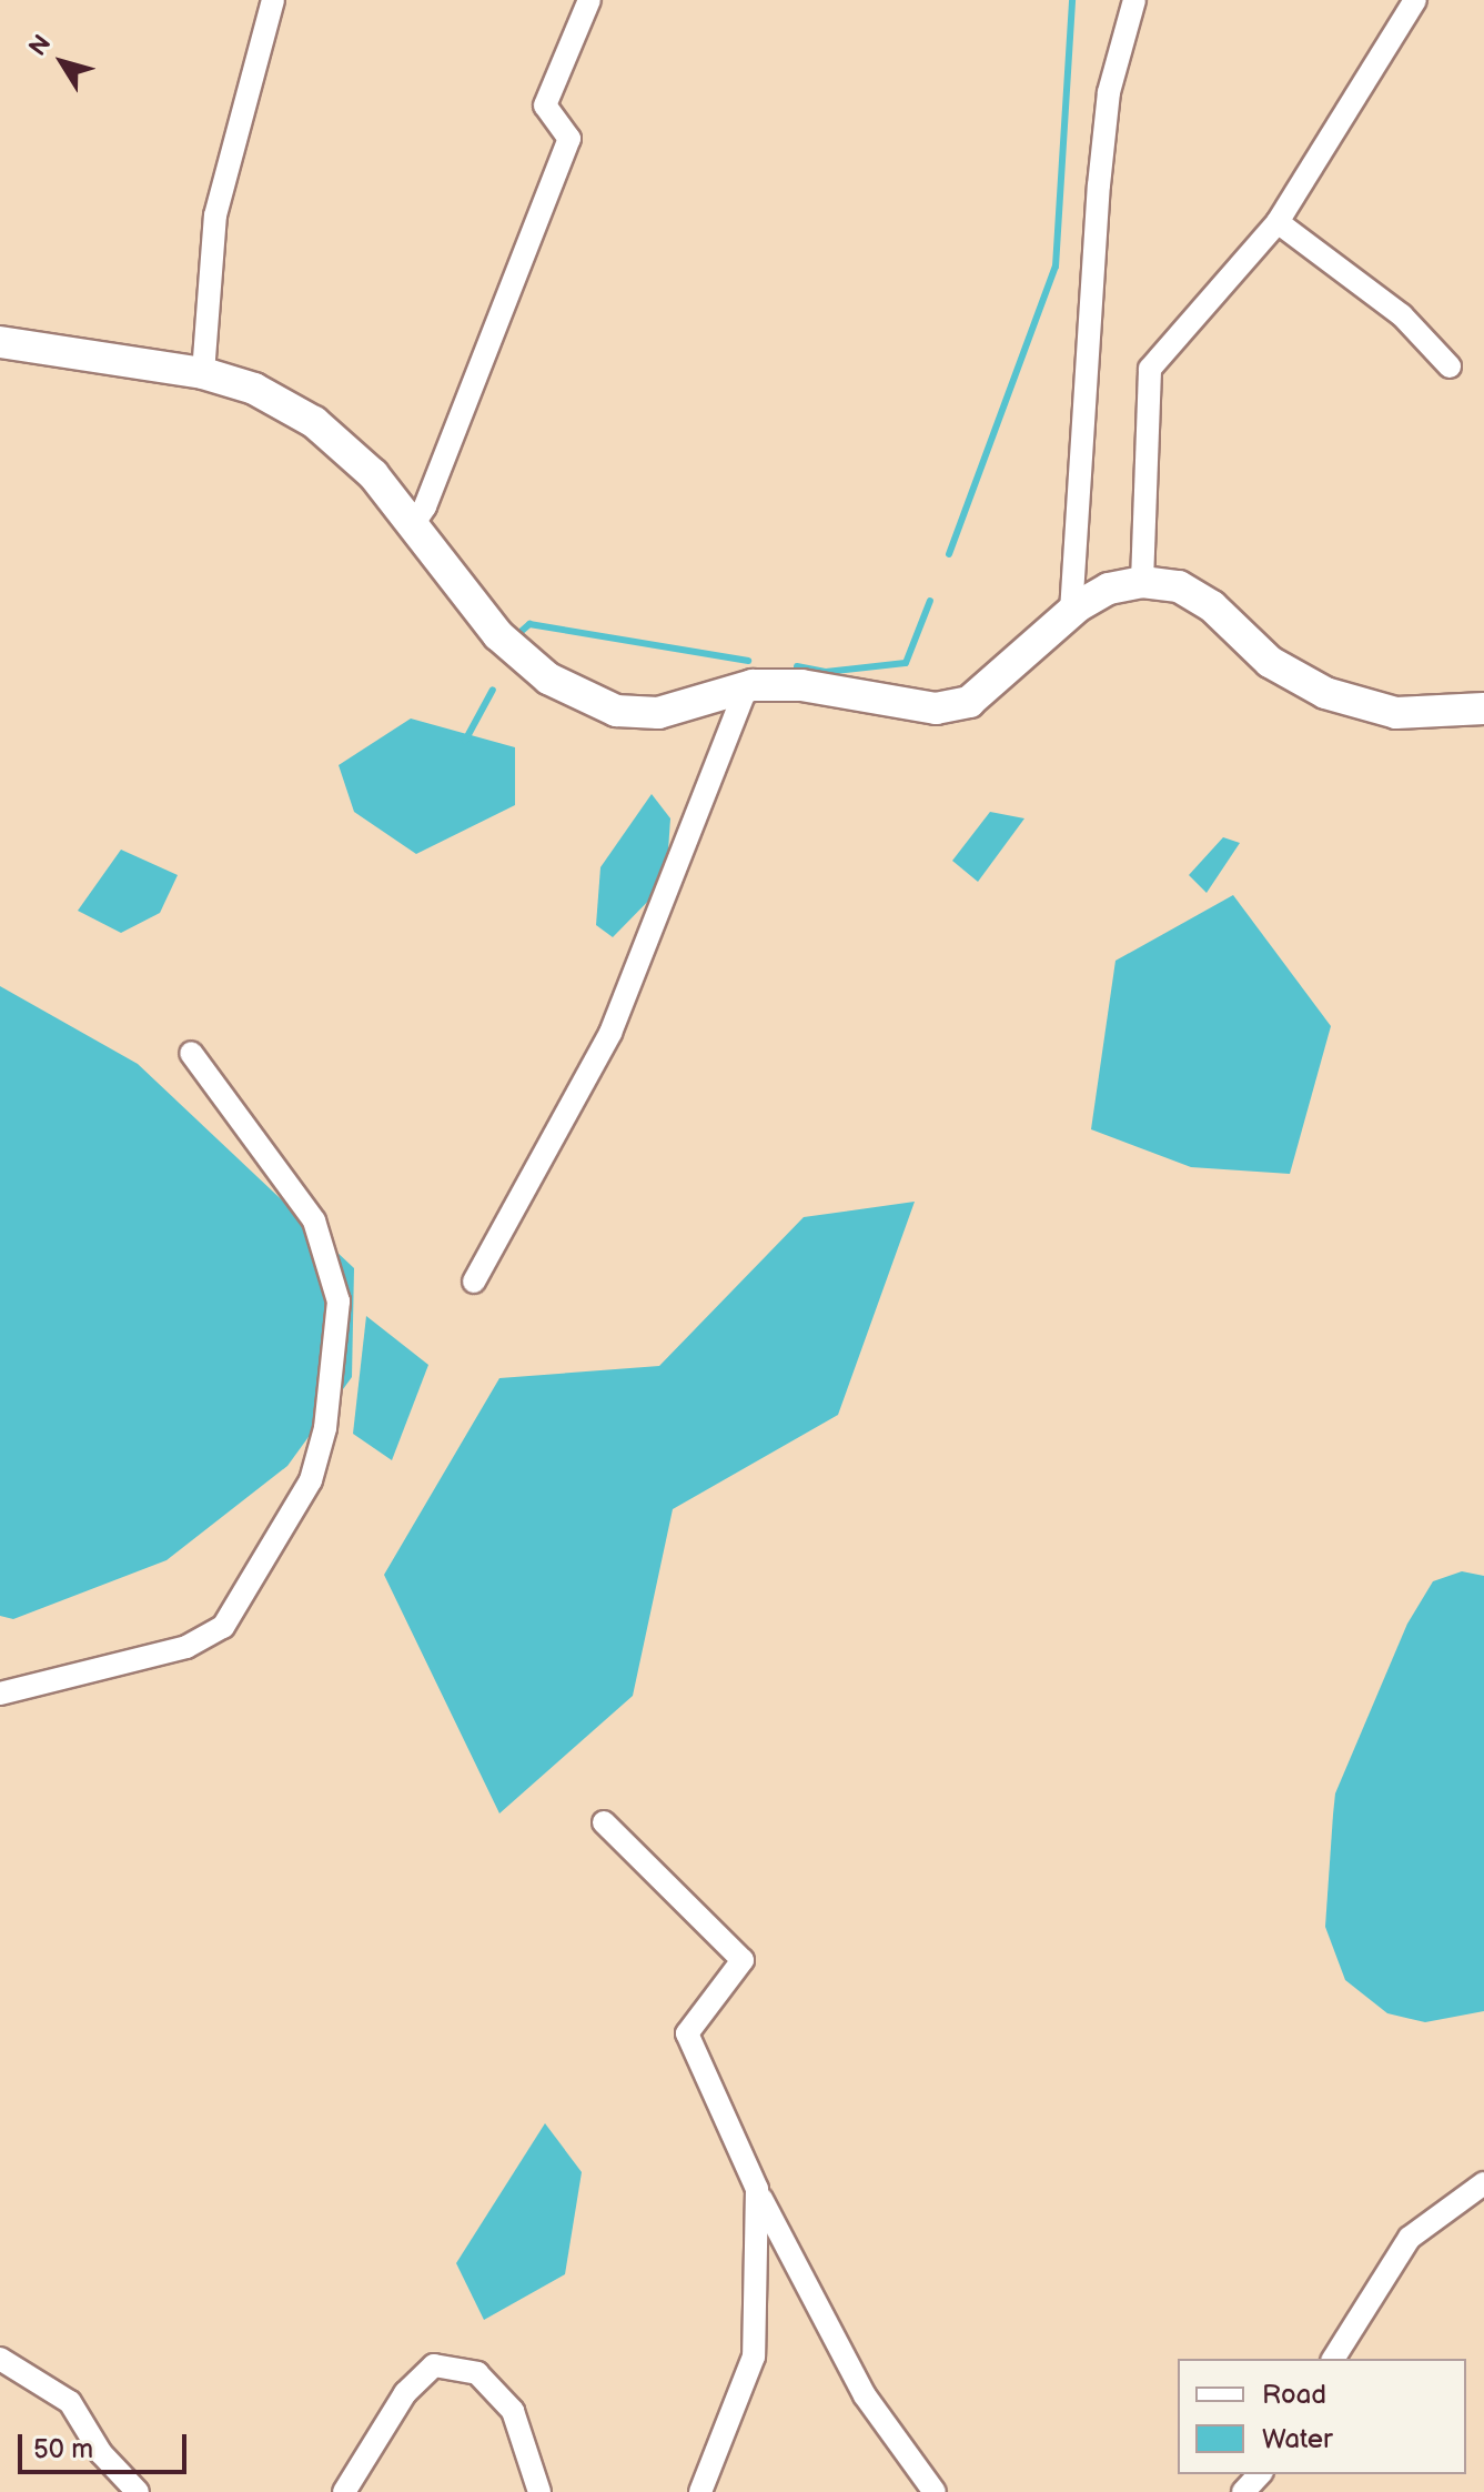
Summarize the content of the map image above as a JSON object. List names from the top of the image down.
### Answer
{
  "legend": ["Road", "Water"],
  "scale_bar": "50 m",
  "north": "top left"
}
